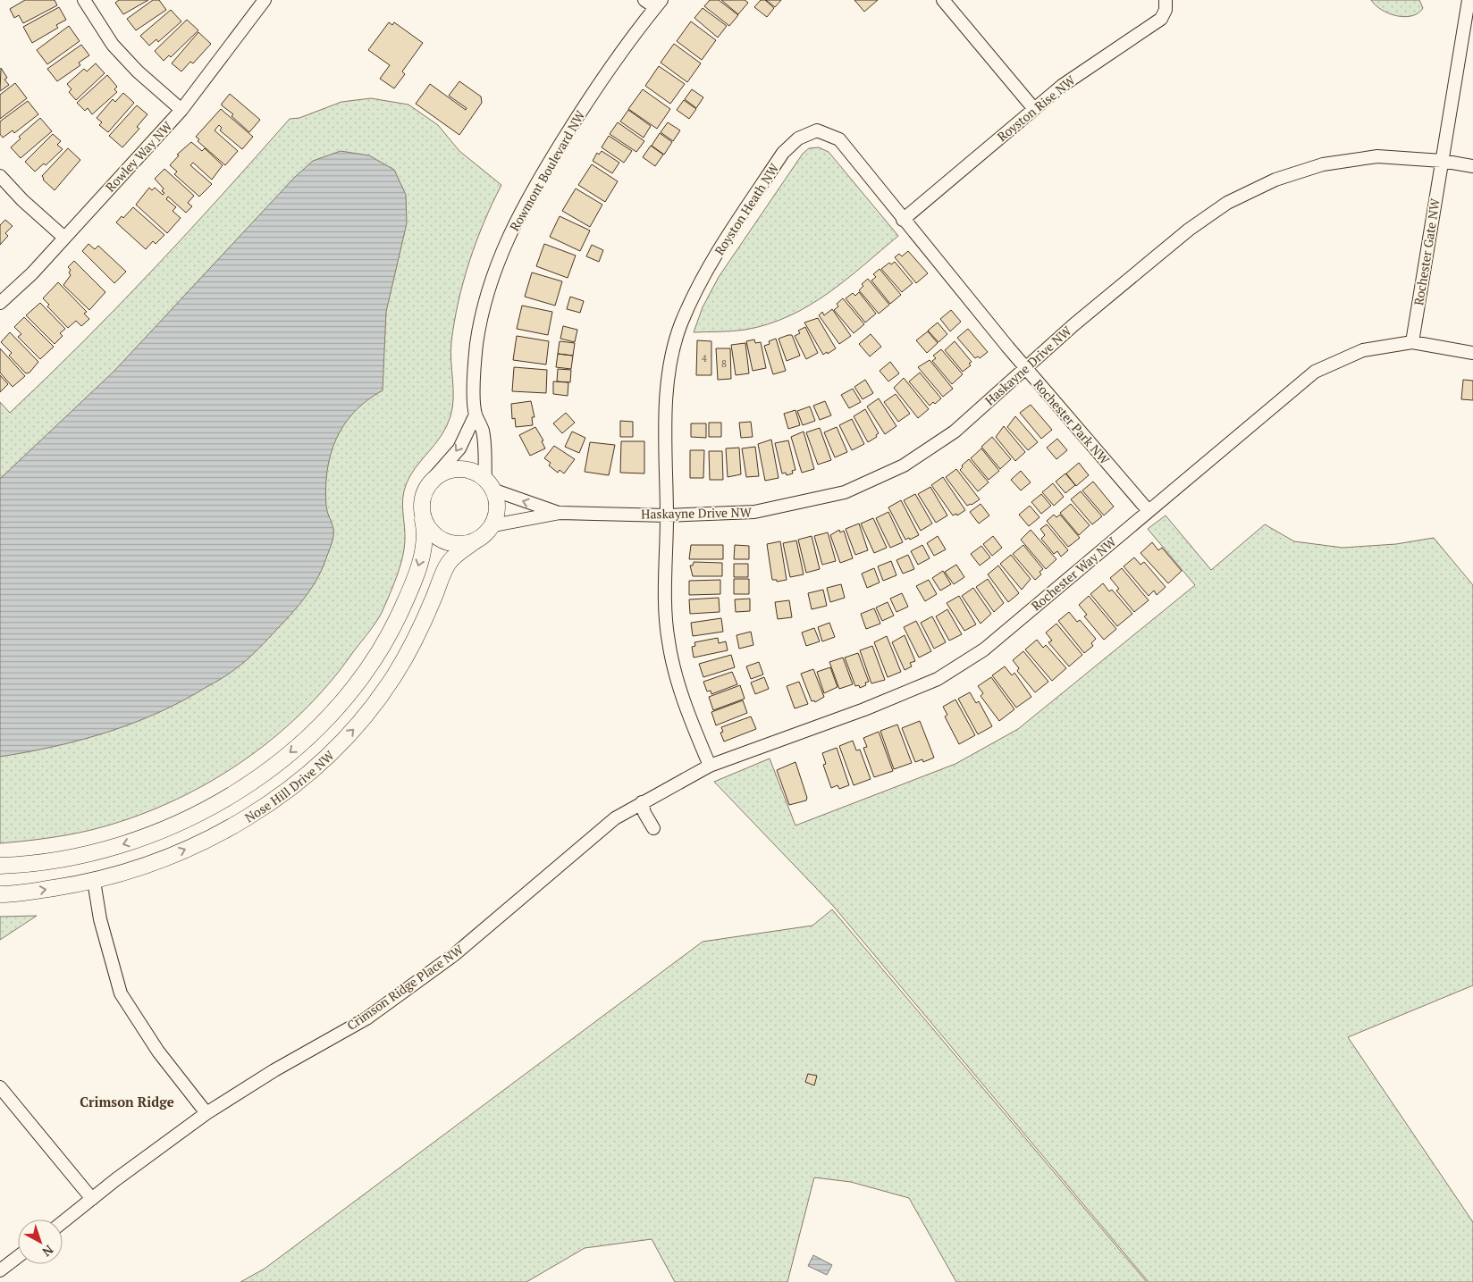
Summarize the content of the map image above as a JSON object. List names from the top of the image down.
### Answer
{
  "streets": {
    "street": [
      "Royston Rise NW",
      "Rowley Way NW",
      "Rowmont Boulevard NW",
      "Royston Heath NW",
      "Rochester Gate NW",
      "Haskayne Drive NW",
      "Rochester Park NW",
      "Rochester Way NW",
      "Nose Hill Drive NW",
      "Crimson Ridge Place NW"
    ]
  },
  "crossings": [
    ["Royston Rise NW", "Royston Heath NW"],
    ["Rowmont Boulevard NW", "Haskayne Drive NW"],
    ["Rowmont Boulevard NW", "Nose Hill Drive NW"],
    ["Royston Heath NW", "Haskayne Drive NW"],
    ["Royston Heath NW", "Rochester Park NW"],
    ["Royston Heath NW", "Rochester Way NW"],
    ["Royston Heath NW", "Crimson Ridge Place NW"],
    ["Rochester Gate NW", "Haskayne Drive NW"],
    ["Rochester Gate NW", "Rochester Way NW"],
    ["Haskayne Drive NW", "Rochester Park NW"],
    ["Haskayne Drive NW", "Nose Hill Drive NW"],
    ["Rochester Park NW", "Rochester Way NW"],
    ["Rochester Way NW", "Crimson Ridge Place NW"]
  ],
  "districts": ["Crimson Ridge"],
  "house_numbers": ["4", "8"],
  "north": "bottom right"
}
